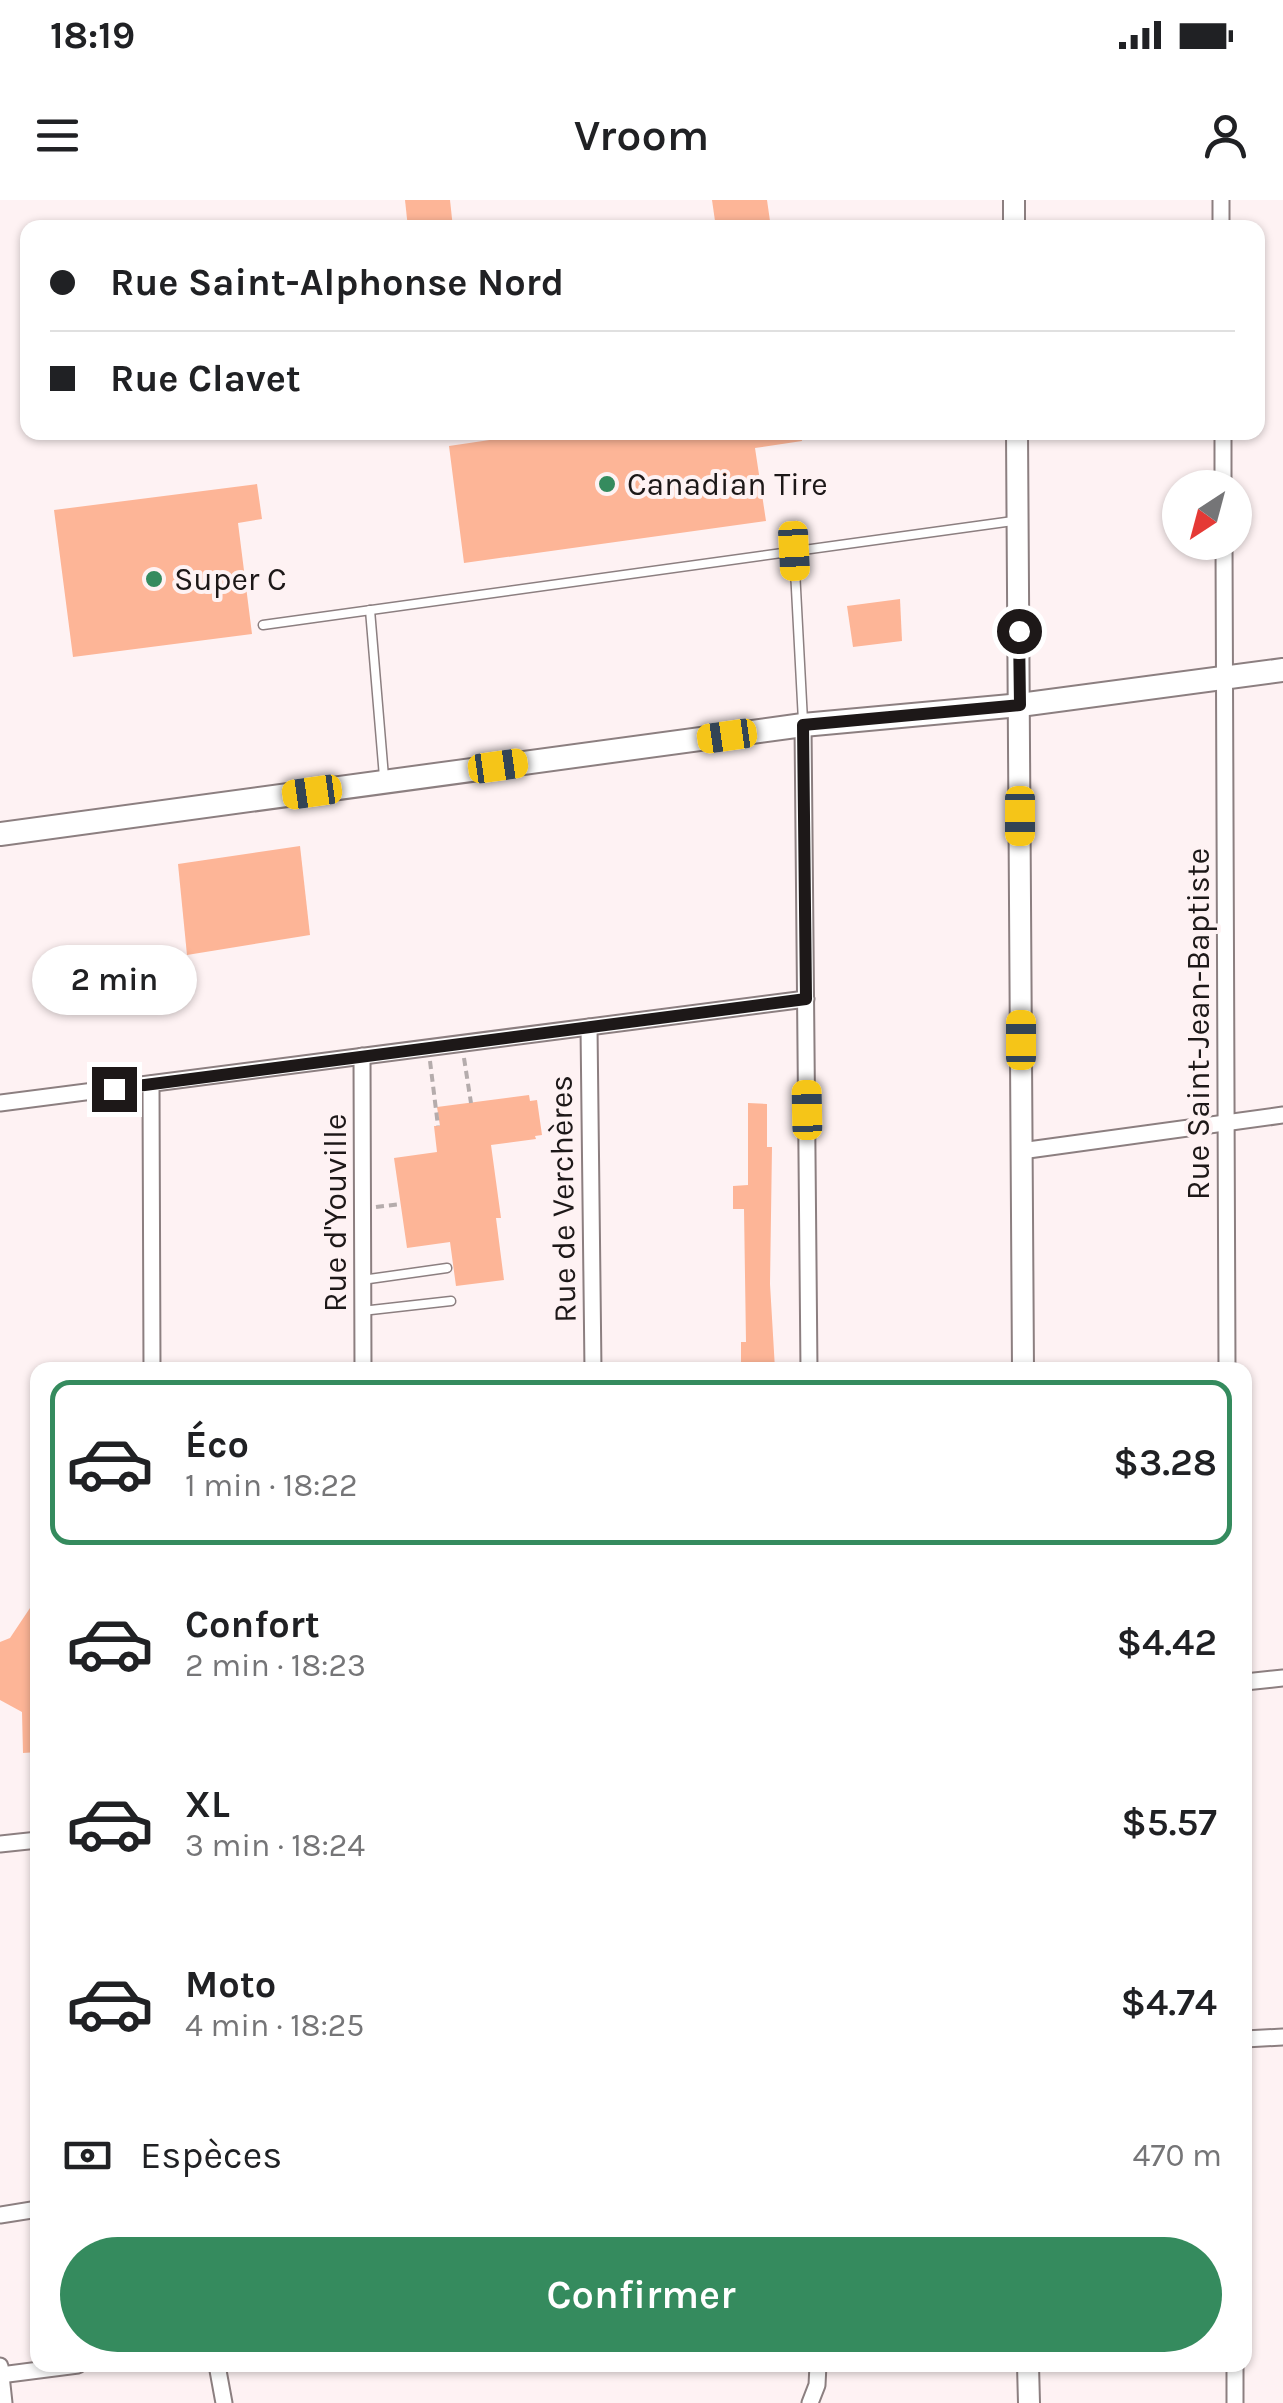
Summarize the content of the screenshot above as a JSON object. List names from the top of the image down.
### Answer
{
  "streets": {
    "street": ["Rue Saint-Jean-Baptiste", "Rue de Verchères", "Rue d'Youville"]
  },
  "places": ["Canadian Tire", "Super C"],
  "north": "bottom left",
  "page": {
    "status": "18:19",
    "header": "Vroom",
    "banner": ["Rue Saint-Alphonse Nord", "Rue Clavet"],
    "bubble": "2 min",
    "list": [
      {
        "name": "Éco",
        "note": "1 min · 18:22",
        "value": "$3.28"
      },
      {
        "name": "Confort",
        "note": "2 min · 18:23",
        "value": "$4.42"
      },
      {
        "name": "XL",
        "note": "3 min · 18:24",
        "value": "$5.57"
      },
      {
        "name": "Moto",
        "note": "4 min · 18:25",
        "value": "$4.74"
      }
    ],
    "pay": ["Espèces", "470 m"],
    "buttons": "Confirmer"
  }
}
